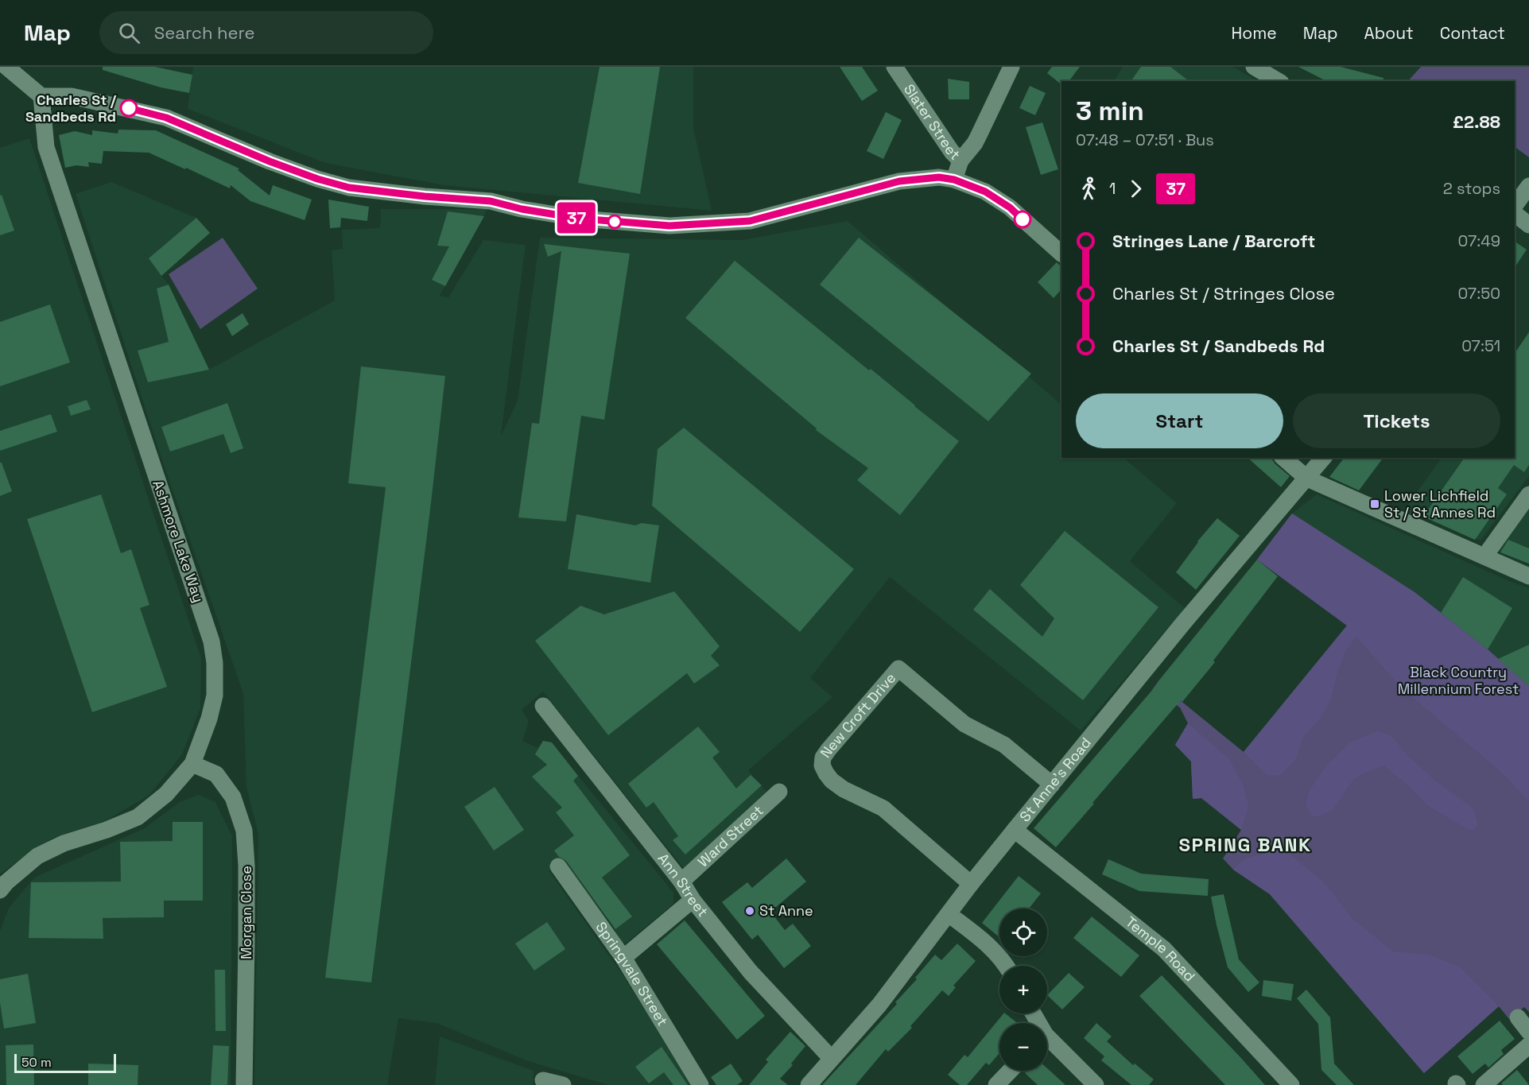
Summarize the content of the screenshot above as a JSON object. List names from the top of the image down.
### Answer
{
  "streets": {
    "street": [
      "Slater Street",
      "Ashmore Lake Way",
      "New Croft Drive",
      "St Anne's Road",
      "Ward Street",
      "Ann Street",
      "Morgan Close",
      "Temple Road",
      "Springvale Street"
    ]
  },
  "crossings": [
    ["Ashmore Lake Way", "Morgan Close"],
    ["New Croft Drive", "St Anne's Road"],
    ["St Anne's Road", "Ann Street"],
    ["St Anne's Road", "Temple Road"],
    ["Ward Street", "Ann Street"]
  ],
  "districts": ["SPRING BANK"],
  "parks": ["Black Country Millennium Forest"],
  "places": {
    "other": ["Charles St / Sandbeds Rd", "St Anne"],
    "transit": ["Lower Lichfield St / St Annes Rd"]
  },
  "lines": ["bus line 37"],
  "scale_bar": "50 m",
  "page": {
    "header": "Map",
    "search": "Search here",
    "nav": [
      "Home",
      "Map",
      "About",
      "Contact"
    ],
    "on_map": "37",
    "heading": ["3 min", "07:48 – 07:51 · Bus", "£2.88"],
    "legs": ["1", "37", "2 stops"],
    "list": [
      {
        "name": "Stringes Lane / Barcroft",
        "value": "07:49"
      },
      {
        "name": "Charles St / Stringes Close",
        "value": "07:50"
      },
      {
        "name": "Charles St / Sandbeds Rd",
        "value": "07:51"
      }
    ],
    "buttons": ["Start", "Tickets"],
    "map_buttons": ["+", "−"],
    "scale": "50 m"
  }
}
